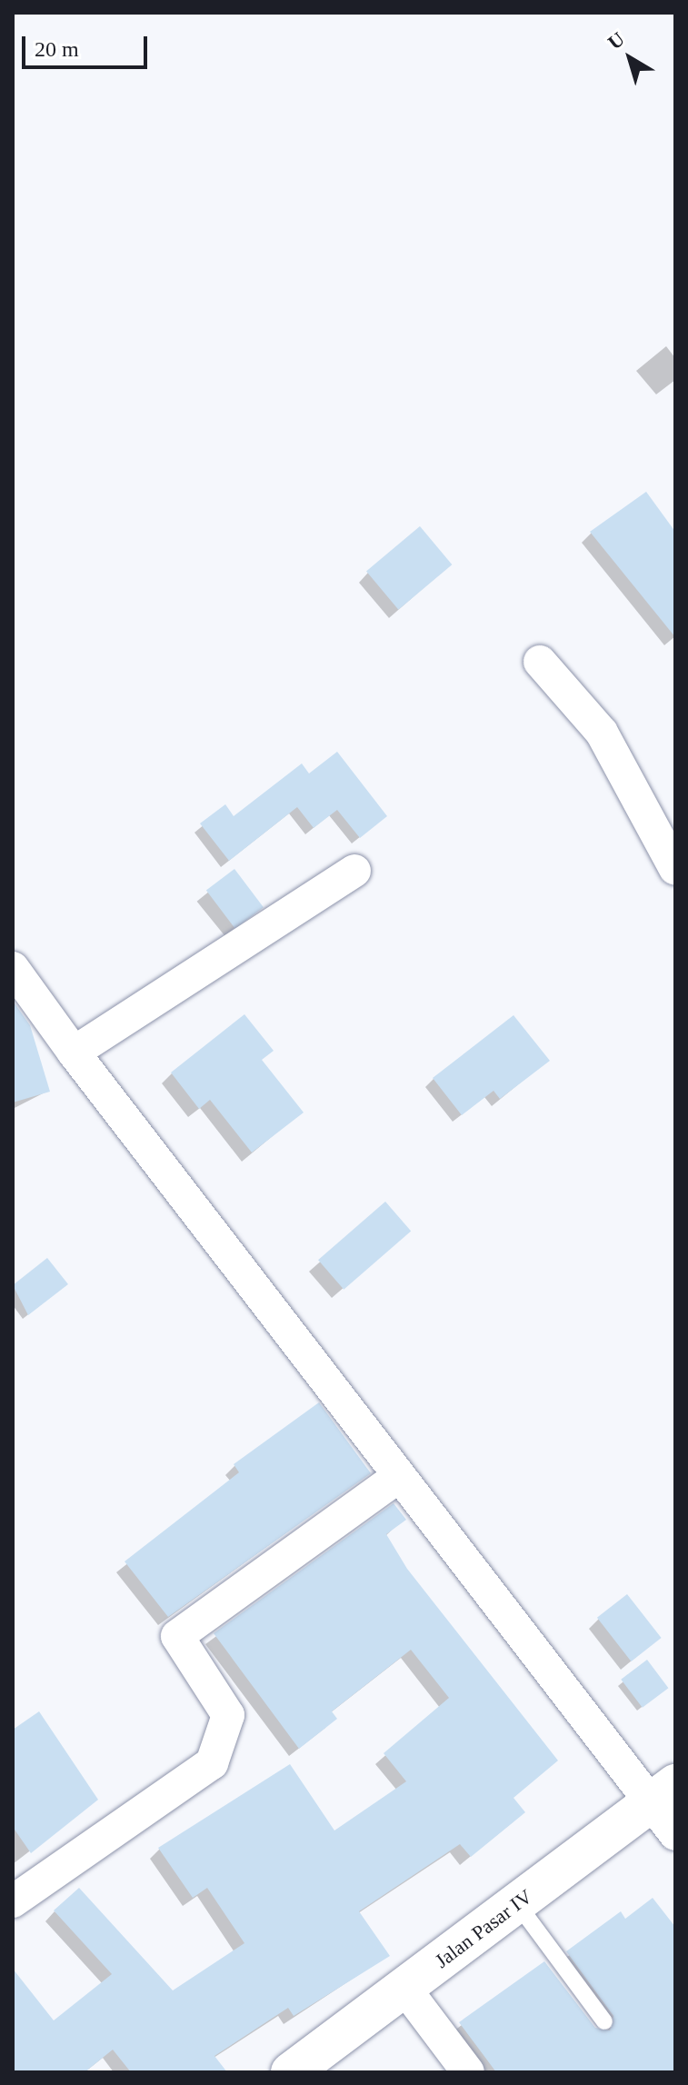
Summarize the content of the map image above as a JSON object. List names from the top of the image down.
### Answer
{
  "streets": {
    "street": ["Jalan Pasar IV"]
  },
  "scale_bar": "20 m",
  "north": "top left"
}
